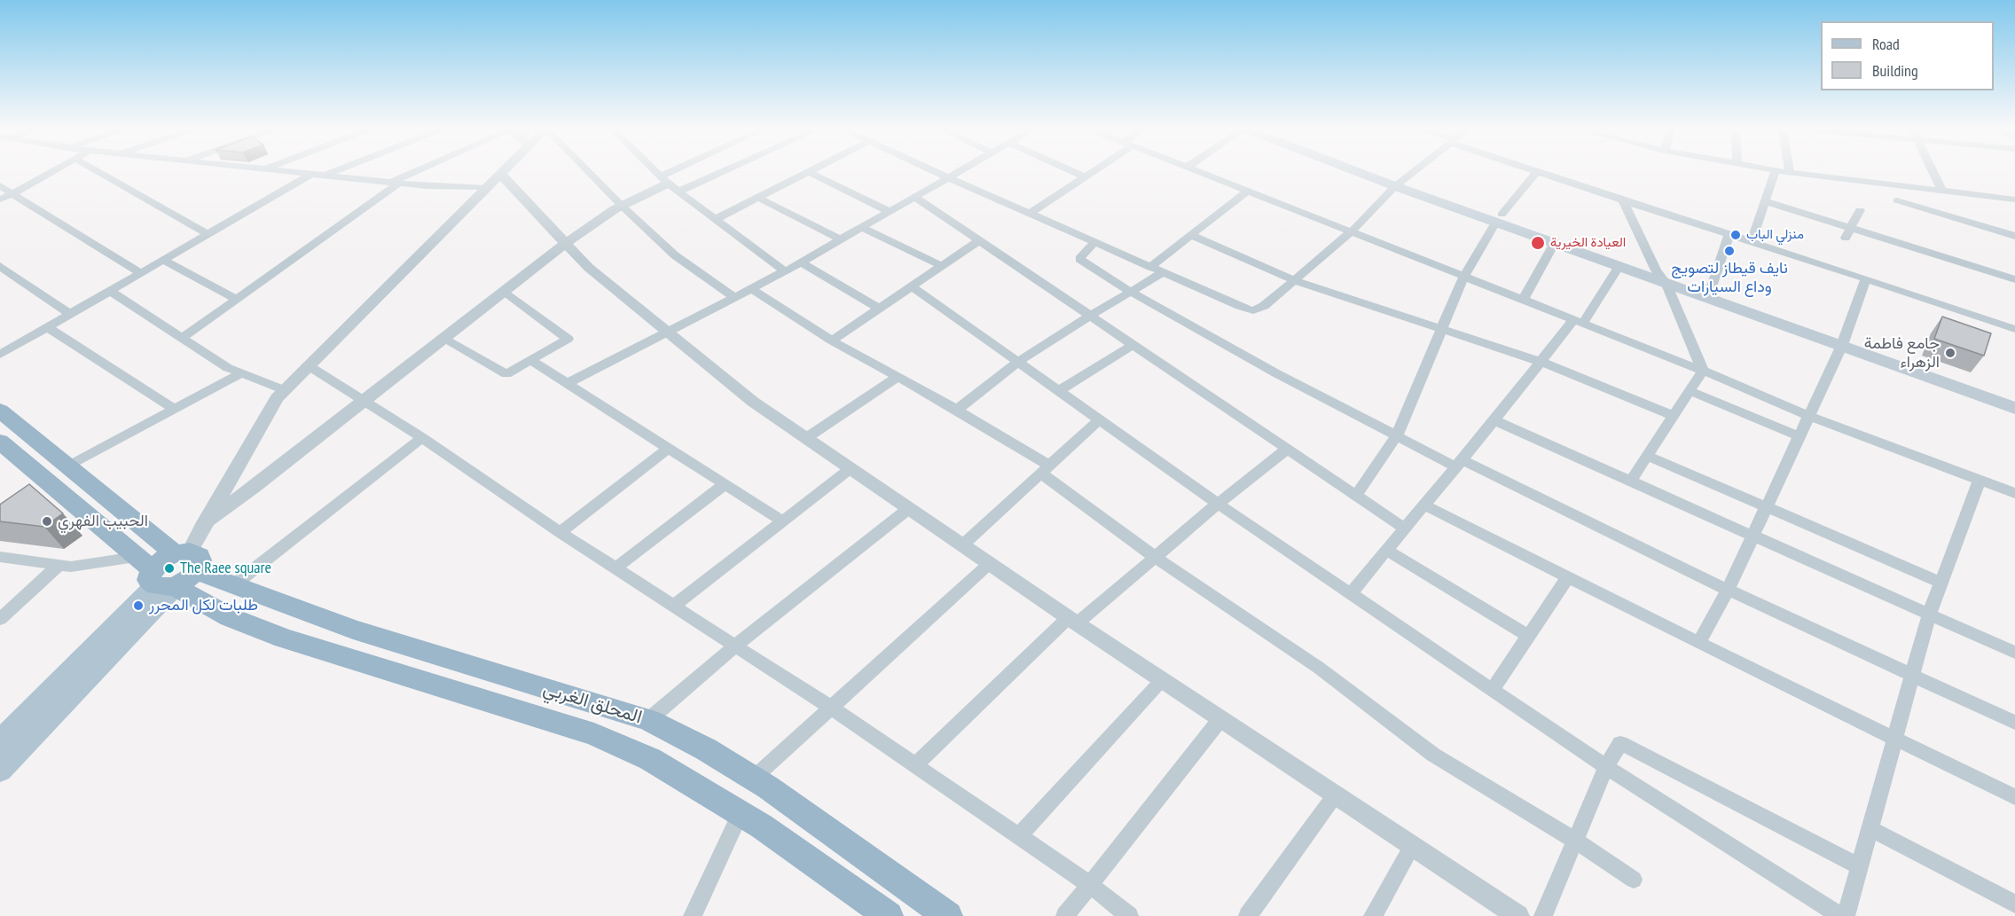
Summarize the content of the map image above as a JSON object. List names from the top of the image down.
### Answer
{
  "streets": {
    "highway": ["المحلق الغربي"]
  },
  "places": [
    "منزلي الباب",
    "العيادة الخيرية",
    "نايف قيطاز لتصويج وداع السيارات",
    "جامع فاطمة الزهراء",
    "الحبيب الفهري",
    "The Raee square",
    "طلبات لكل المحرر"
  ],
  "legend": ["Road", "Building"]
}
